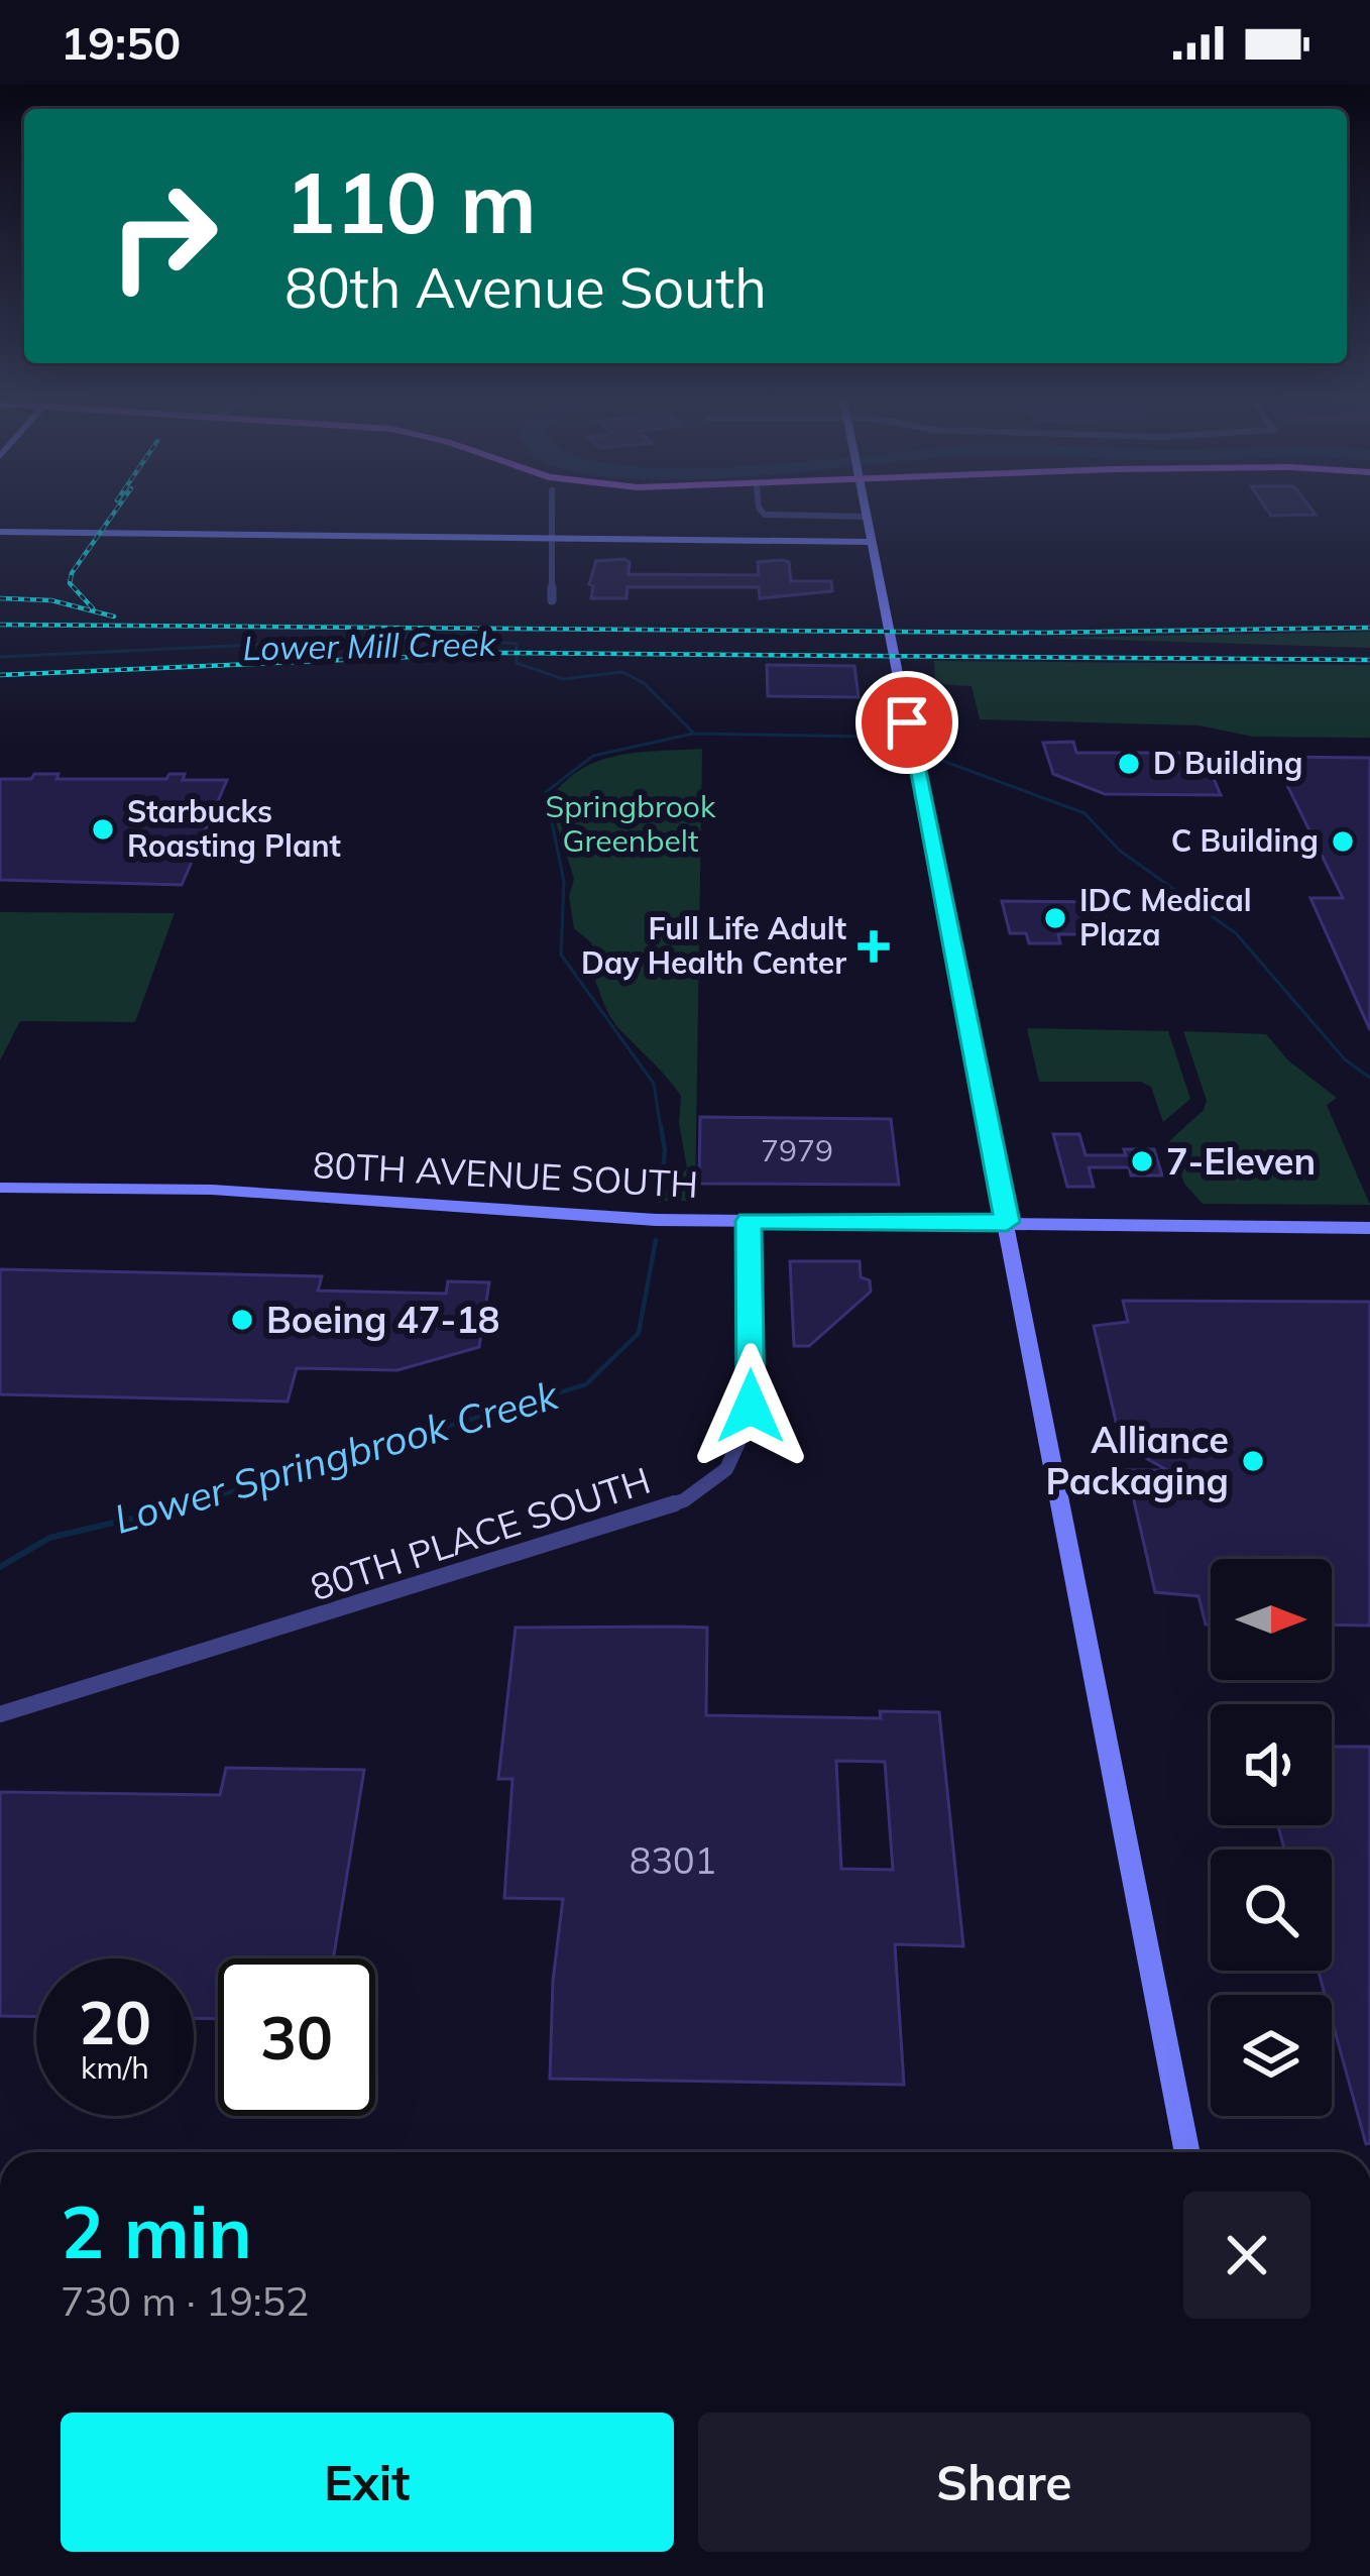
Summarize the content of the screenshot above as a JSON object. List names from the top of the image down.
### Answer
{
  "streets": {
    "main road": ["80TH AVENUE SOUTH"],
    "street": ["80TH PLACE SOUTH"]
  },
  "crossings": [
    ["80TH AVENUE SOUTH", "80TH PLACE SOUTH"]
  ],
  "water": ["Lower Mill Creek", "Lower Springbrook Creek"],
  "parks": ["Springbrook Greenbelt"],
  "places": {
    "other": [
      "D Building",
      "Starbucks Roasting Plant",
      "C Building",
      "IDC Medical Plaza",
      "7-Eleven",
      "Boeing 47-18",
      "Alliance Packaging"
    ],
    "health": ["Full Life Adult Day Health Center"]
  },
  "house_numbers": ["7979", "8301"],
  "north": "right",
  "page": {
    "status": "19:50",
    "turn": ["110 m", "80th Avenue South"],
    "speed": "20 km/h",
    "limit": "30",
    "heading": ["2 min", "730 m · 19:52"],
    "buttons": ["Exit", "Share"]
  }
}
